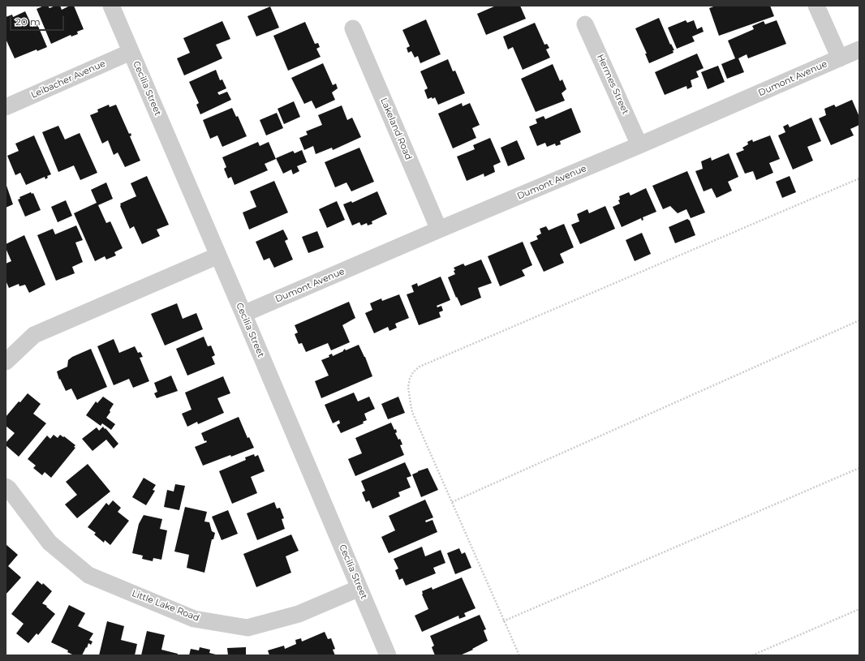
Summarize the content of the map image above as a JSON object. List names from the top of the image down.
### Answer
{
  "streets": {
    "street": [
      "Dumont Avenue",
      "Leibacher Avenue",
      "Hermes Street",
      "Cecilia Street",
      "Lakeland Road",
      "Little Lake Road"
    ]
  },
  "crossings": [
    ["Dumont Avenue", "Hermes Street"],
    ["Dumont Avenue", "Cecilia Street"],
    ["Dumont Avenue", "Lakeland Road"],
    ["Leibacher Avenue", "Cecilia Street"],
    ["Cecilia Street", "Little Lake Road"]
  ],
  "scale_bar": "20 m"
}
